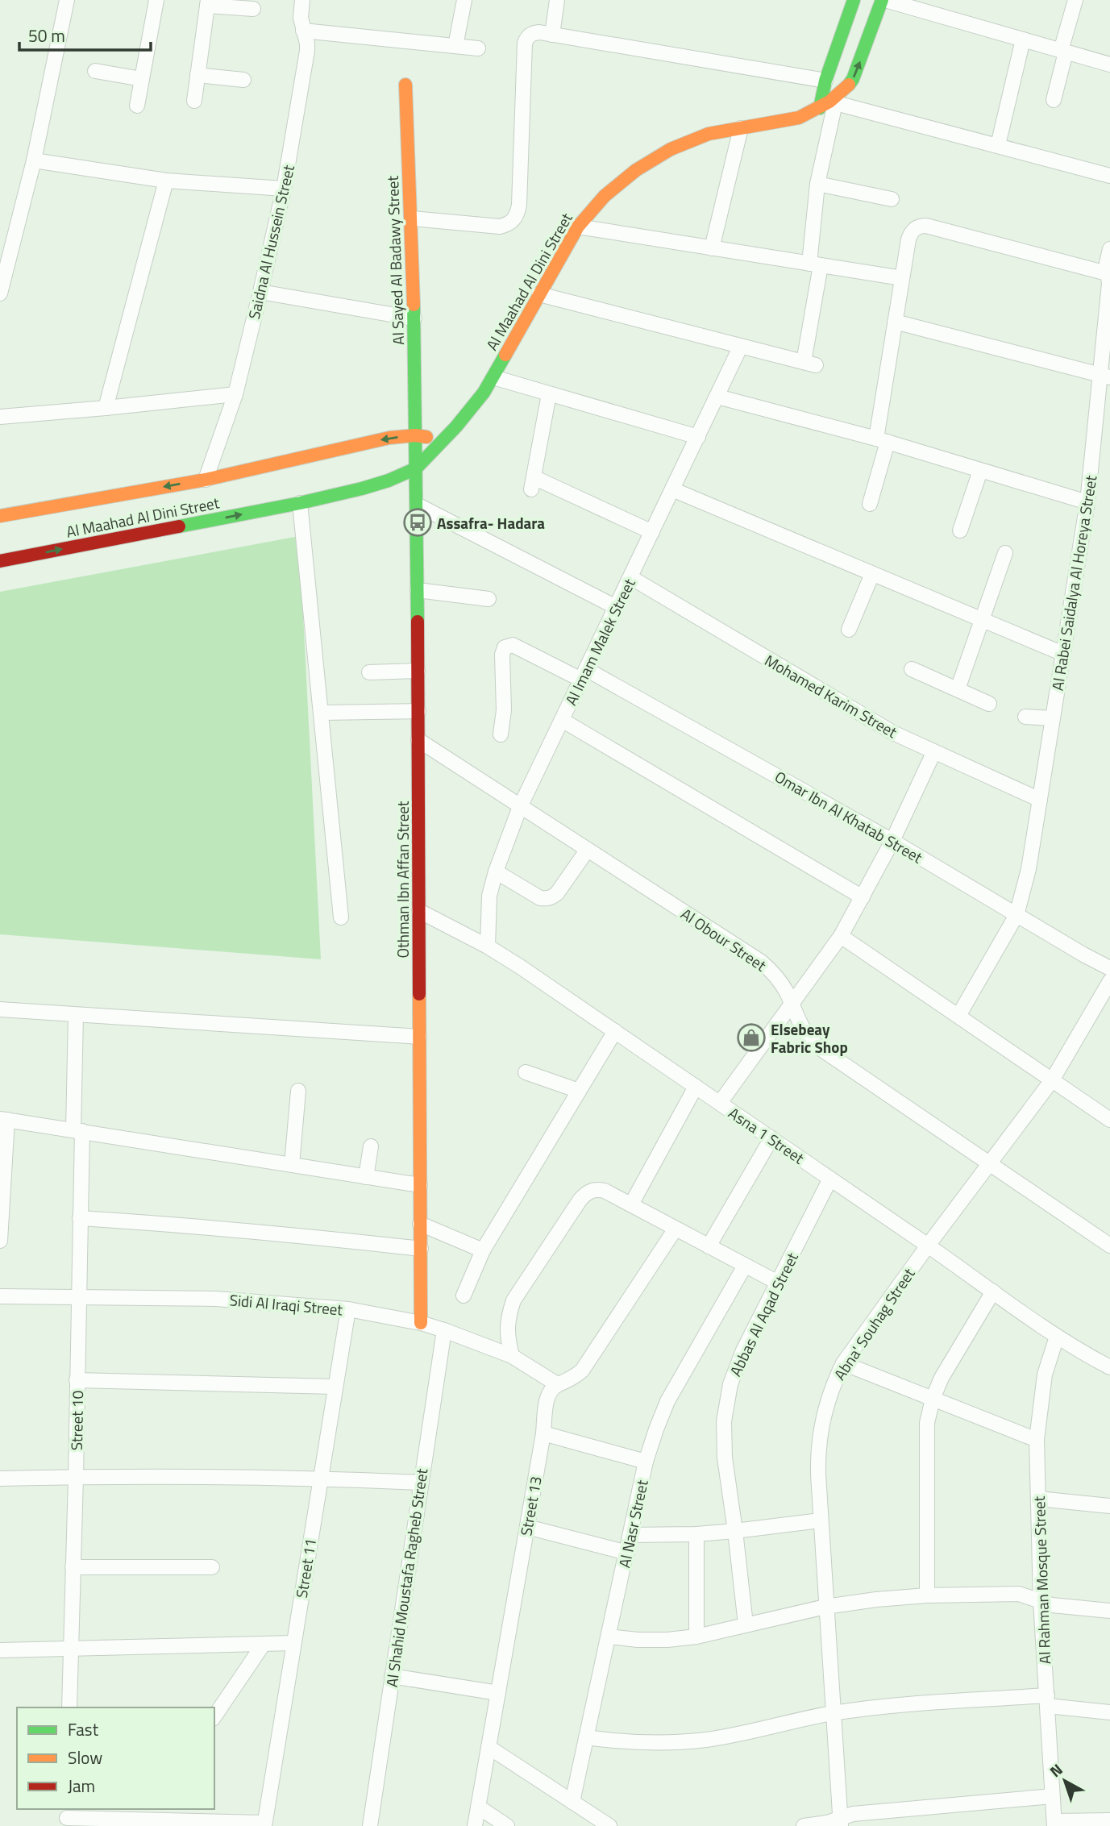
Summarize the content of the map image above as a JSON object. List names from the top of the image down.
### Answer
{
  "streets": {
    "street": [
      "Saidna Al Hussein Street",
      "Al Sayed Al Badawy Street",
      "Al Maahad Al Dini Street",
      "Al Rabei Saidalya Al Horeya Street",
      "Al Imam Malek Street",
      "Mohamed Karim Street",
      "Omar Ibn Al Khatab Street",
      "Othman Ibn Affan Street",
      "Al Obour Street",
      "Asna 1 Street",
      "Sidi Al Iraqi Street",
      "Abbas Al Aqad Street",
      "Abna' Souhag Street",
      "Street 10",
      "Street 13",
      "Al Nasr Street",
      "Street 11",
      "Al Shahid Moustafa Ragheb Street",
      "Al Rahman Mosque Street"
    ]
  },
  "crossings": [
    ["Saidna Al Hussein Street", "Al Maahad Al Dini Street"],
    ["Al Sayed Al Badawy Street", "Al Maahad Al Dini Street"],
    ["Al Sayed Al Badawy Street", "Othman Ibn Affan Street"],
    ["Al Maahad Al Dini Street", "Othman Ibn Affan Street"],
    ["Al Rabei Saidalya Al Horeya Street", "Mohamed Karim Street"],
    ["Al Rabei Saidalya Al Horeya Street", "Omar Ibn Al Khatab Street"],
    ["Al Imam Malek Street", "Mohamed Karim Street"],
    ["Al Imam Malek Street", "Omar Ibn Al Khatab Street"],
    ["Al Imam Malek Street", "Al Obour Street"],
    ["Al Imam Malek Street", "Asna 1 Street"],
    ["Othman Ibn Affan Street", "Al Obour Street"],
    ["Othman Ibn Affan Street", "Asna 1 Street"],
    ["Othman Ibn Affan Street", "Sidi Al Iraqi Street"],
    ["Al Obour Street", "Abna' Souhag Street"],
    ["Asna 1 Street", "Abbas Al Aqad Street"],
    ["Asna 1 Street", "Abna' Souhag Street"],
    ["Asna 1 Street", "Al Rahman Mosque Street"],
    ["Sidi Al Iraqi Street", "Street 10"],
    ["Sidi Al Iraqi Street", "Street 13"],
    ["Sidi Al Iraqi Street", "Street 11"],
    ["Sidi Al Iraqi Street", "Al Shahid Moustafa Ragheb Street"]
  ],
  "places": {
    "bus stop": ["Assafra- Hadara"],
    "shop": ["Elsebeay Fabric Shop"]
  },
  "legend": ["Fast", "Slow", "Jam"],
  "scale_bar": "50 m",
  "north": "top left"
}
